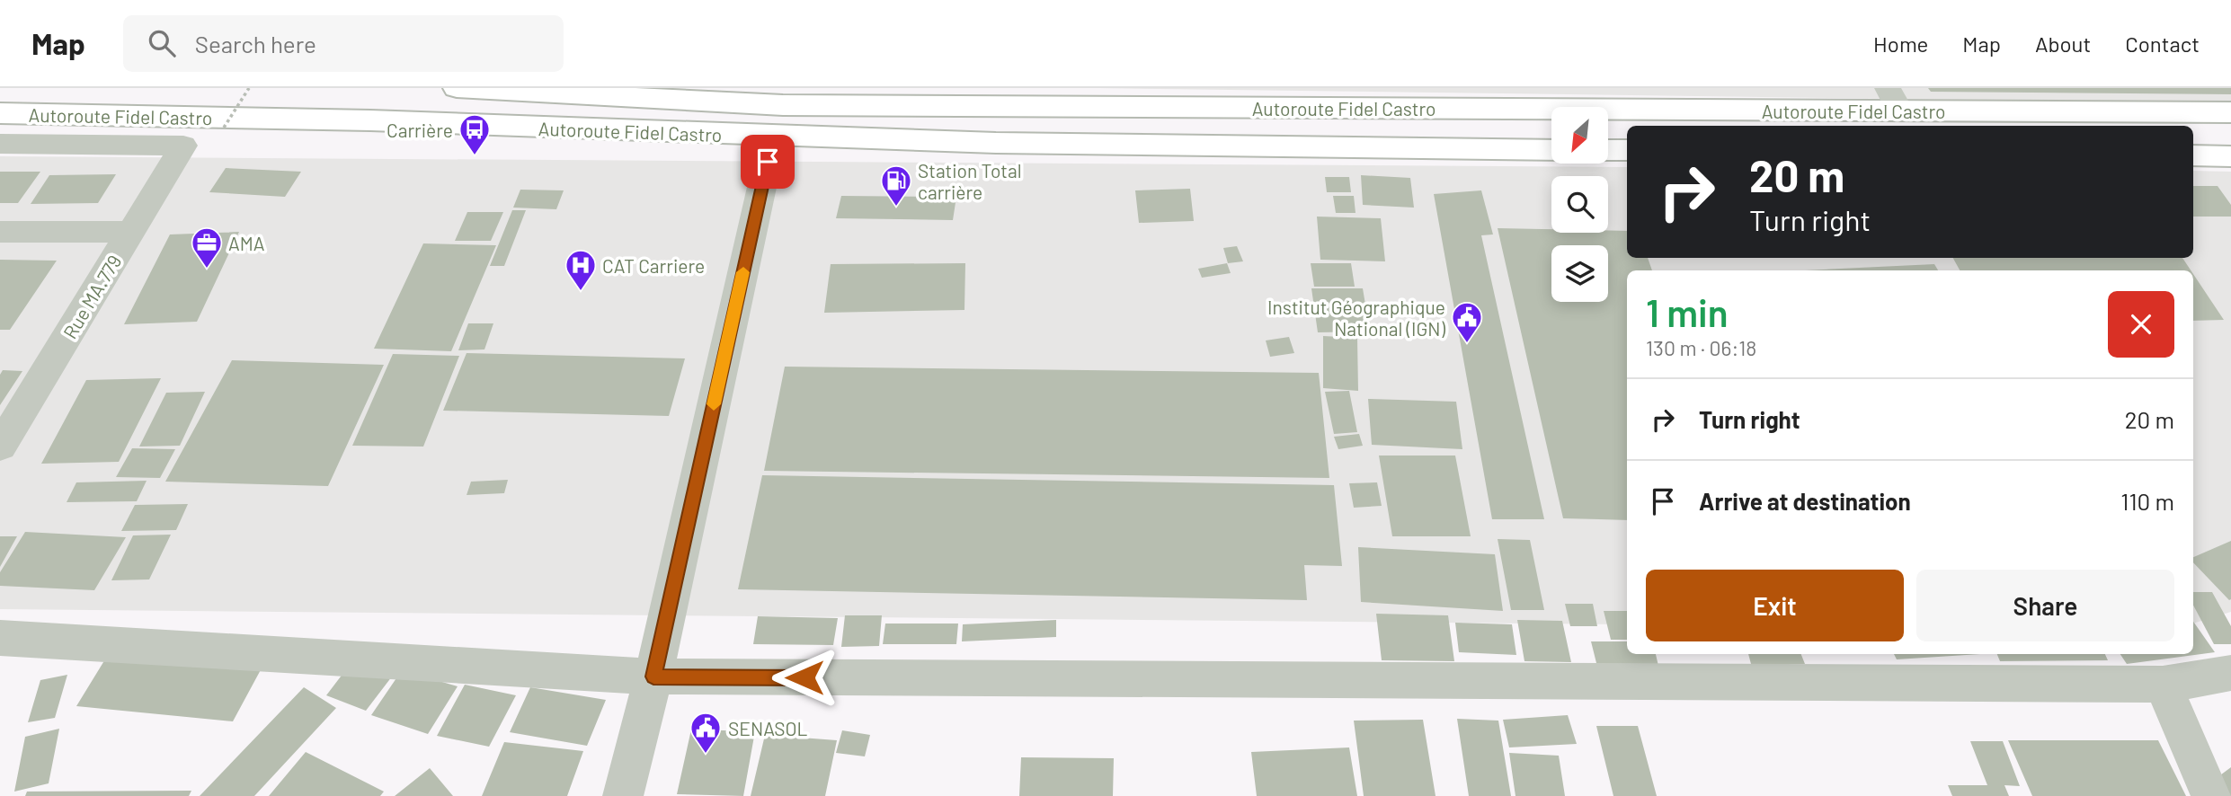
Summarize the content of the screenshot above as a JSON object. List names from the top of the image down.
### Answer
{
  "streets": {
    "highway": ["Autoroute Fidel Castro"],
    "street": ["Rue MA.779"]
  },
  "places": {
    "bus stop": ["Carrière"],
    "fuel station": ["Station Total carrière"],
    "office": ["AMA"],
    "hospital": ["CAT Carriere"],
    "public building": ["Institut Géographique National (IGN)", "SENASOL"]
  },
  "north": "bottom left",
  "page": {
    "header": "Map",
    "search": "Search here",
    "nav": [
      "Home",
      "Map",
      "About",
      "Contact"
    ],
    "turn": ["20 m", "Turn right"],
    "heading": ["1 min", "130 m · 06:18"],
    "list": [
      {
        "name": "Turn right",
        "value": "20 m"
      },
      {
        "name": "Arrive at destination",
        "value": "110 m"
      }
    ],
    "buttons": ["Exit", "Share"]
  }
}
